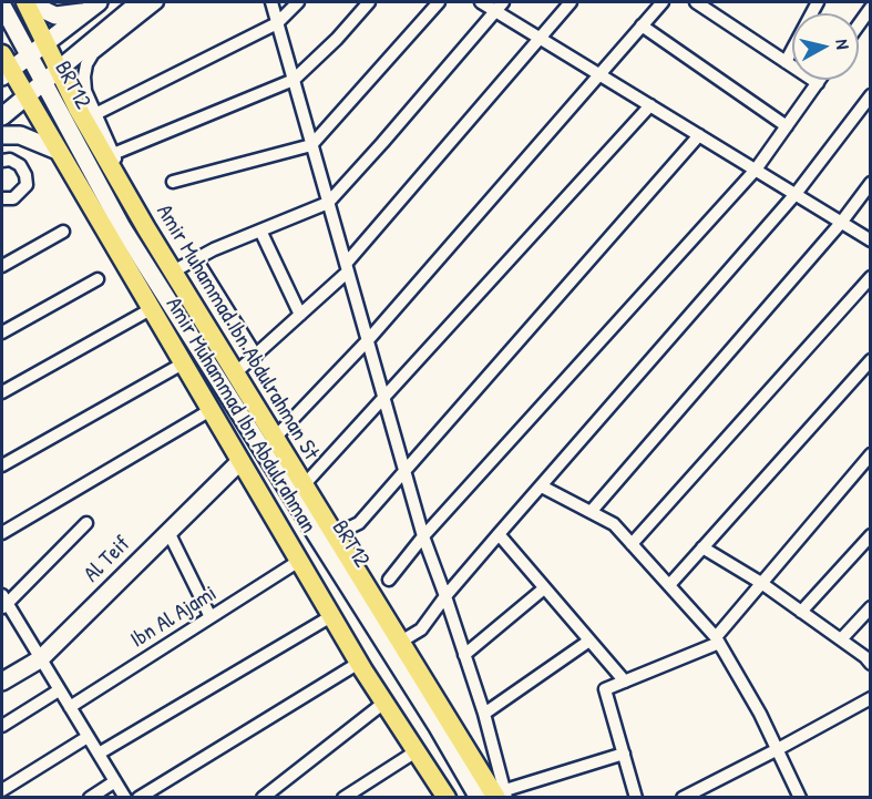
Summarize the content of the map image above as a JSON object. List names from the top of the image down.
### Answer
{
  "streets": {
    "main road": [
      "BRT12",
      "Amir Muhammad Ibn Abdulrahman St",
      "Amir Muhammad Ibn Abdulrahman",
      "Al Teif"
    ],
    "street": ["Ibn Al Ajami"]
  },
  "crossings": [
    ["BRT12", "Amir Muhammad Ibn Abdulrahman St"],
    ["Amir Muhammad Ibn Abdulrahman", "Al Teif"],
    ["Amir Muhammad Ibn Abdulrahman", "Ibn Al Ajami"]
  ],
  "north": "right"
}
